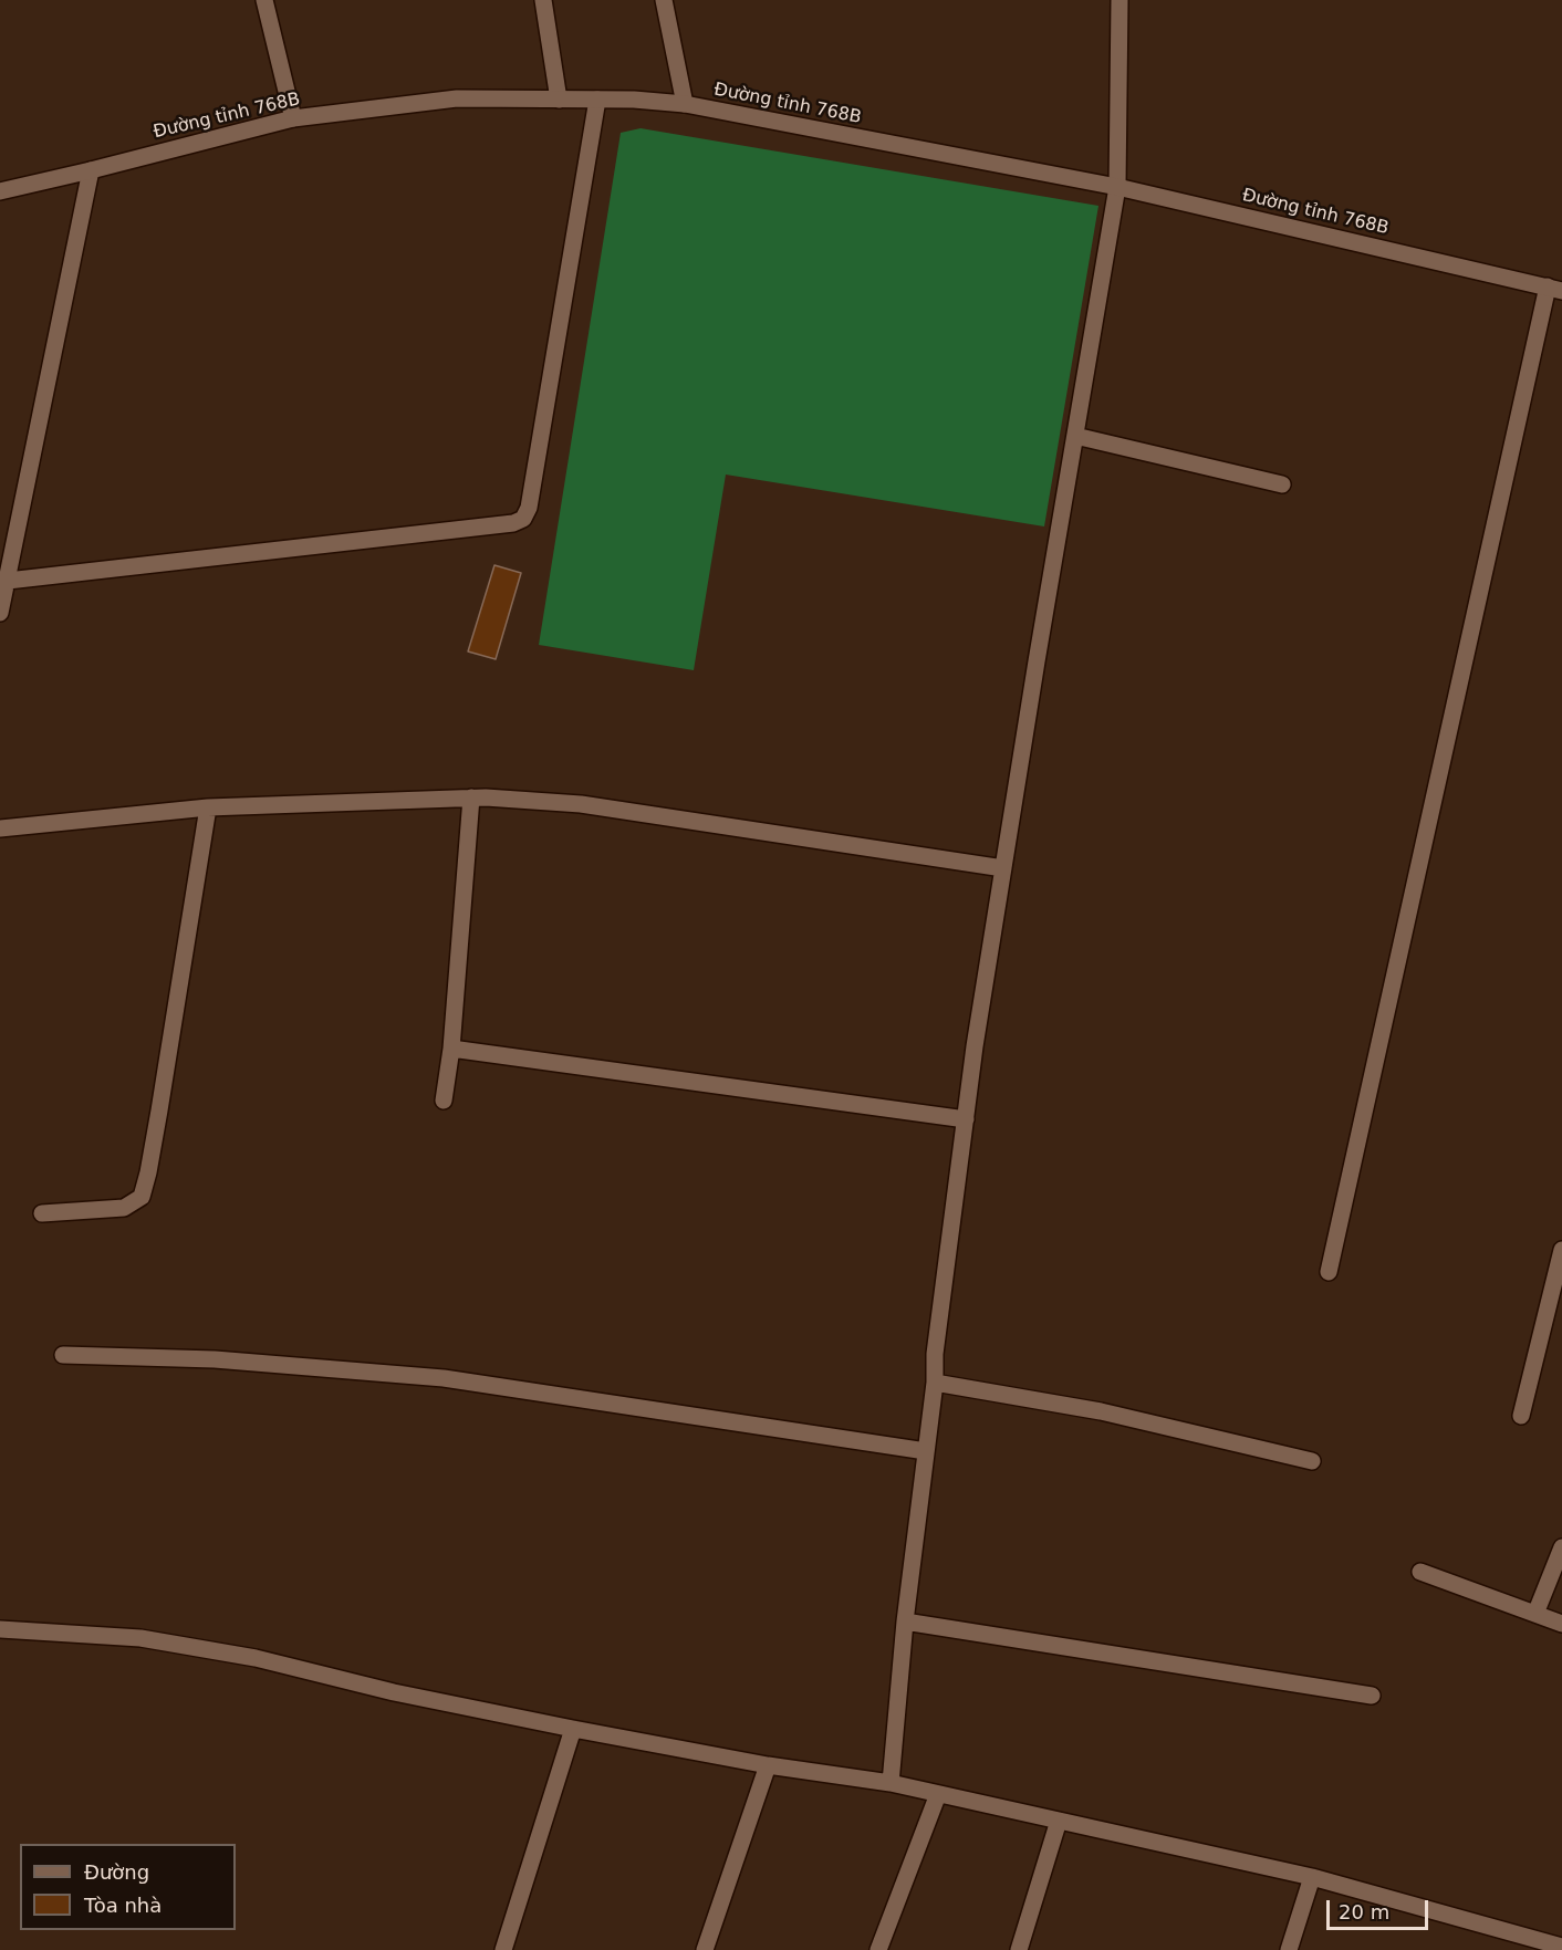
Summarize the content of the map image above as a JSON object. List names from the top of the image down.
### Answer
{
  "streets": {
    "street": ["Đường tỉnh 768B"]
  },
  "legend": ["Đường", "Tòa nhà"],
  "scale_bar": "20 m"
}
